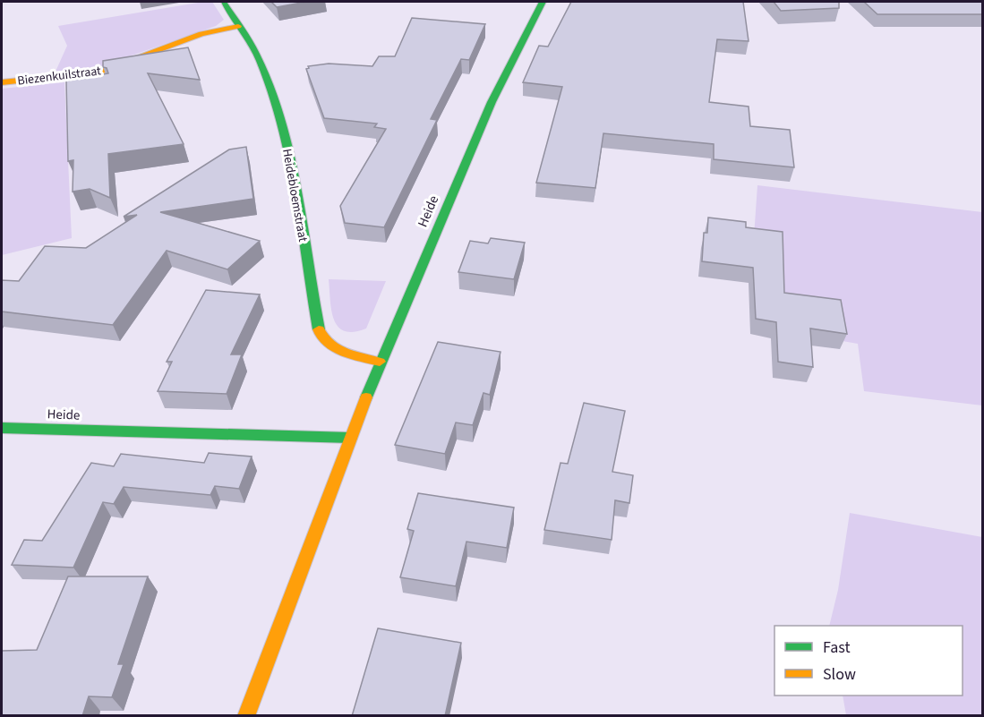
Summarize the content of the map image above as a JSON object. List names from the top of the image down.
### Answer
{
  "streets": {
    "street": ["Biezenkuilstraat", "Heidebloemstraat", "Heide"]
  },
  "crossings": [
    ["Biezenkuilstraat", "Heidebloemstraat"],
    ["Heidebloemstraat", "Heide"]
  ],
  "legend": ["Fast", "Slow"]
}
